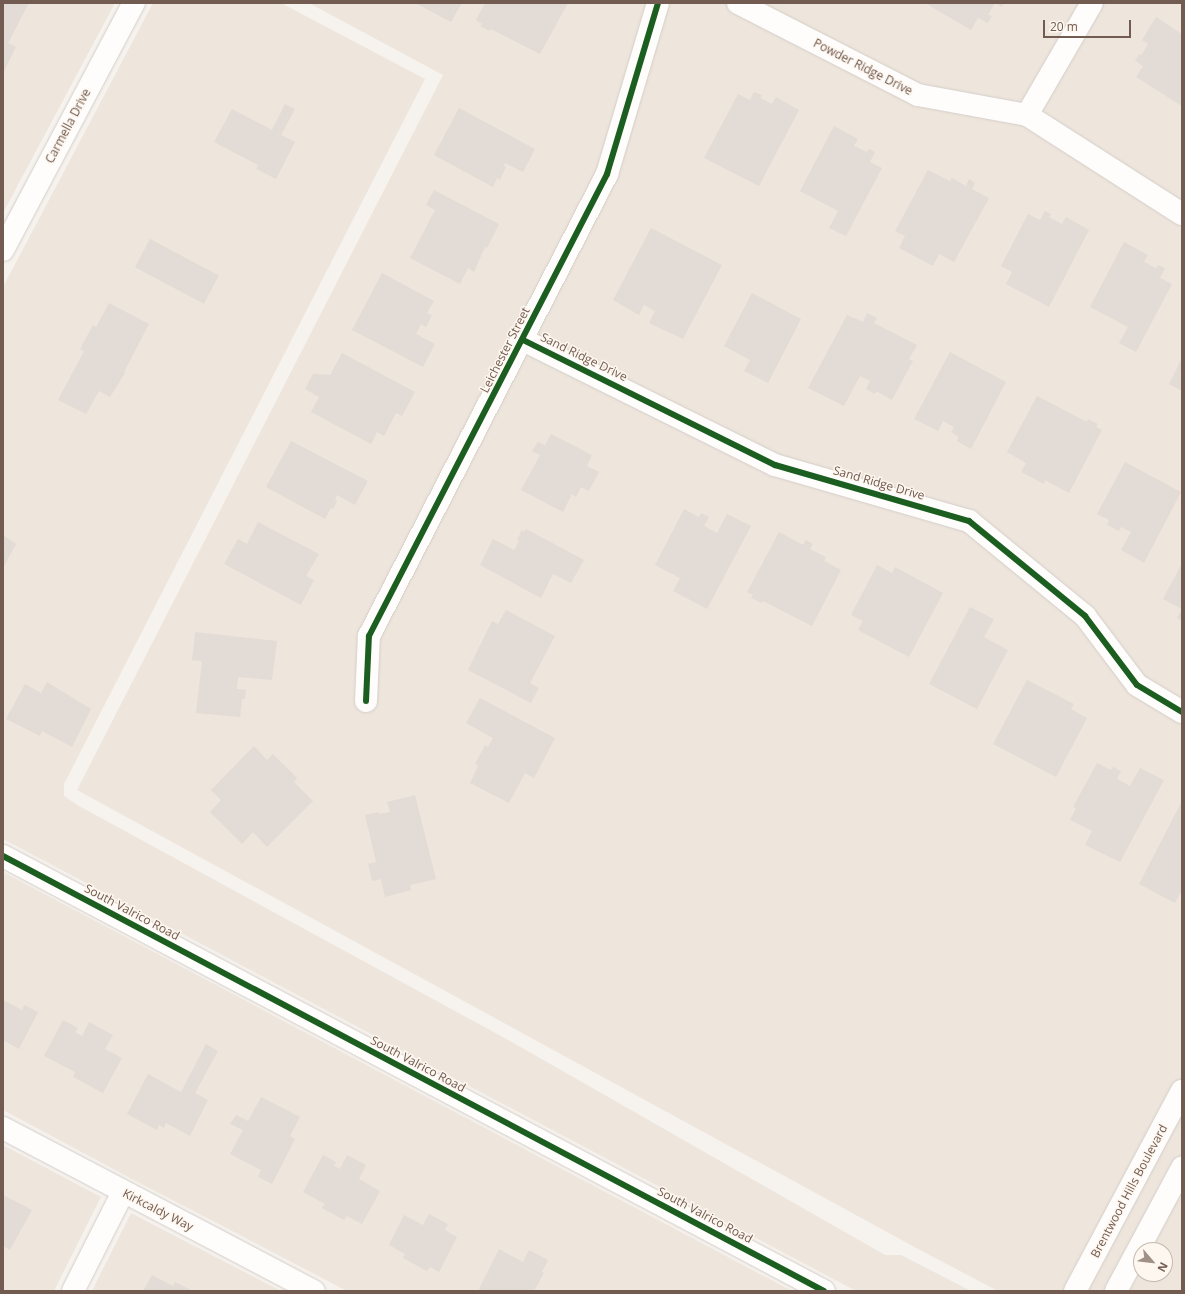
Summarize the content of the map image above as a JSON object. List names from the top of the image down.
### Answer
{
  "streets": {
    "street": [
      "Powder Ridge Drive",
      "Carmella Drive",
      "Leichester Street",
      "Sand Ridge Drive",
      "South Valrico Road",
      "Brentwood Hills Boulevard",
      "Kirkcaldy Way"
    ]
  },
  "crossings": [
    ["Leichester Street", "Sand Ridge Drive"]
  ],
  "scale_bar": "20 m",
  "north": "bottom right"
}
